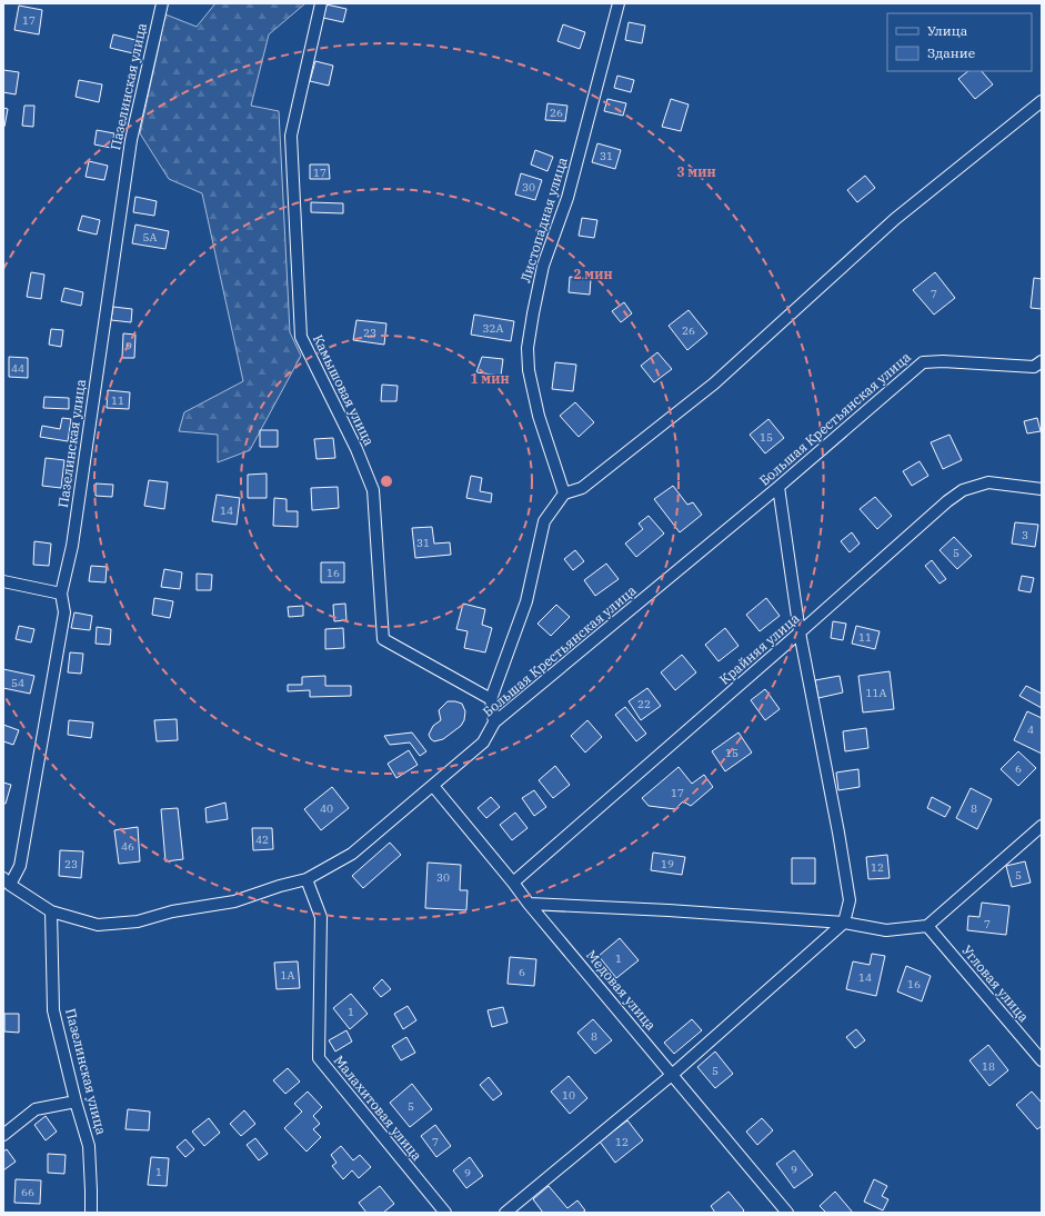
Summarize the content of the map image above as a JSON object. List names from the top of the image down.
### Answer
{
  "streets": {
    "street": [
      "Пазелинская улица",
      "Листопадная улица",
      "Камышовая улица",
      "Большая Крестьянская улица",
      "Крайняя улица",
      "Угловая улица",
      "Медовая улица",
      "Малахитовая улица"
    ]
  },
  "crossings": [
    ["Пазелинская улица", "Большая Крестьянская улица"],
    ["Большая Крестьянская улица", "Медовая улица"],
    ["Большая Крестьянская улица", "Малахитовая улица"],
    ["Крайняя улица", "Медовая улица"]
  ],
  "house_numbers": [
    "17",
    "26",
    "31",
    "17",
    "30",
    "5А",
    "7",
    "32А",
    "26",
    "23",
    "9",
    "44",
    "11",
    "15",
    "14",
    "3",
    "31",
    "5",
    "16",
    "11",
    "54",
    "11А",
    "22",
    "4",
    "15",
    "6",
    "17",
    "40",
    "8",
    "42",
    "46",
    "23",
    "19",
    "12",
    "5",
    "30",
    "7",
    "1",
    "6",
    "1А",
    "14",
    "16",
    "1",
    "8",
    "18",
    "5",
    "10",
    "5",
    "7",
    "12",
    "9",
    "1",
    "9",
    "66"
  ],
  "legend": ["Улица", "Здание"],
  "rings": ["3 мин", "2 мин", "1 мин"]
}
